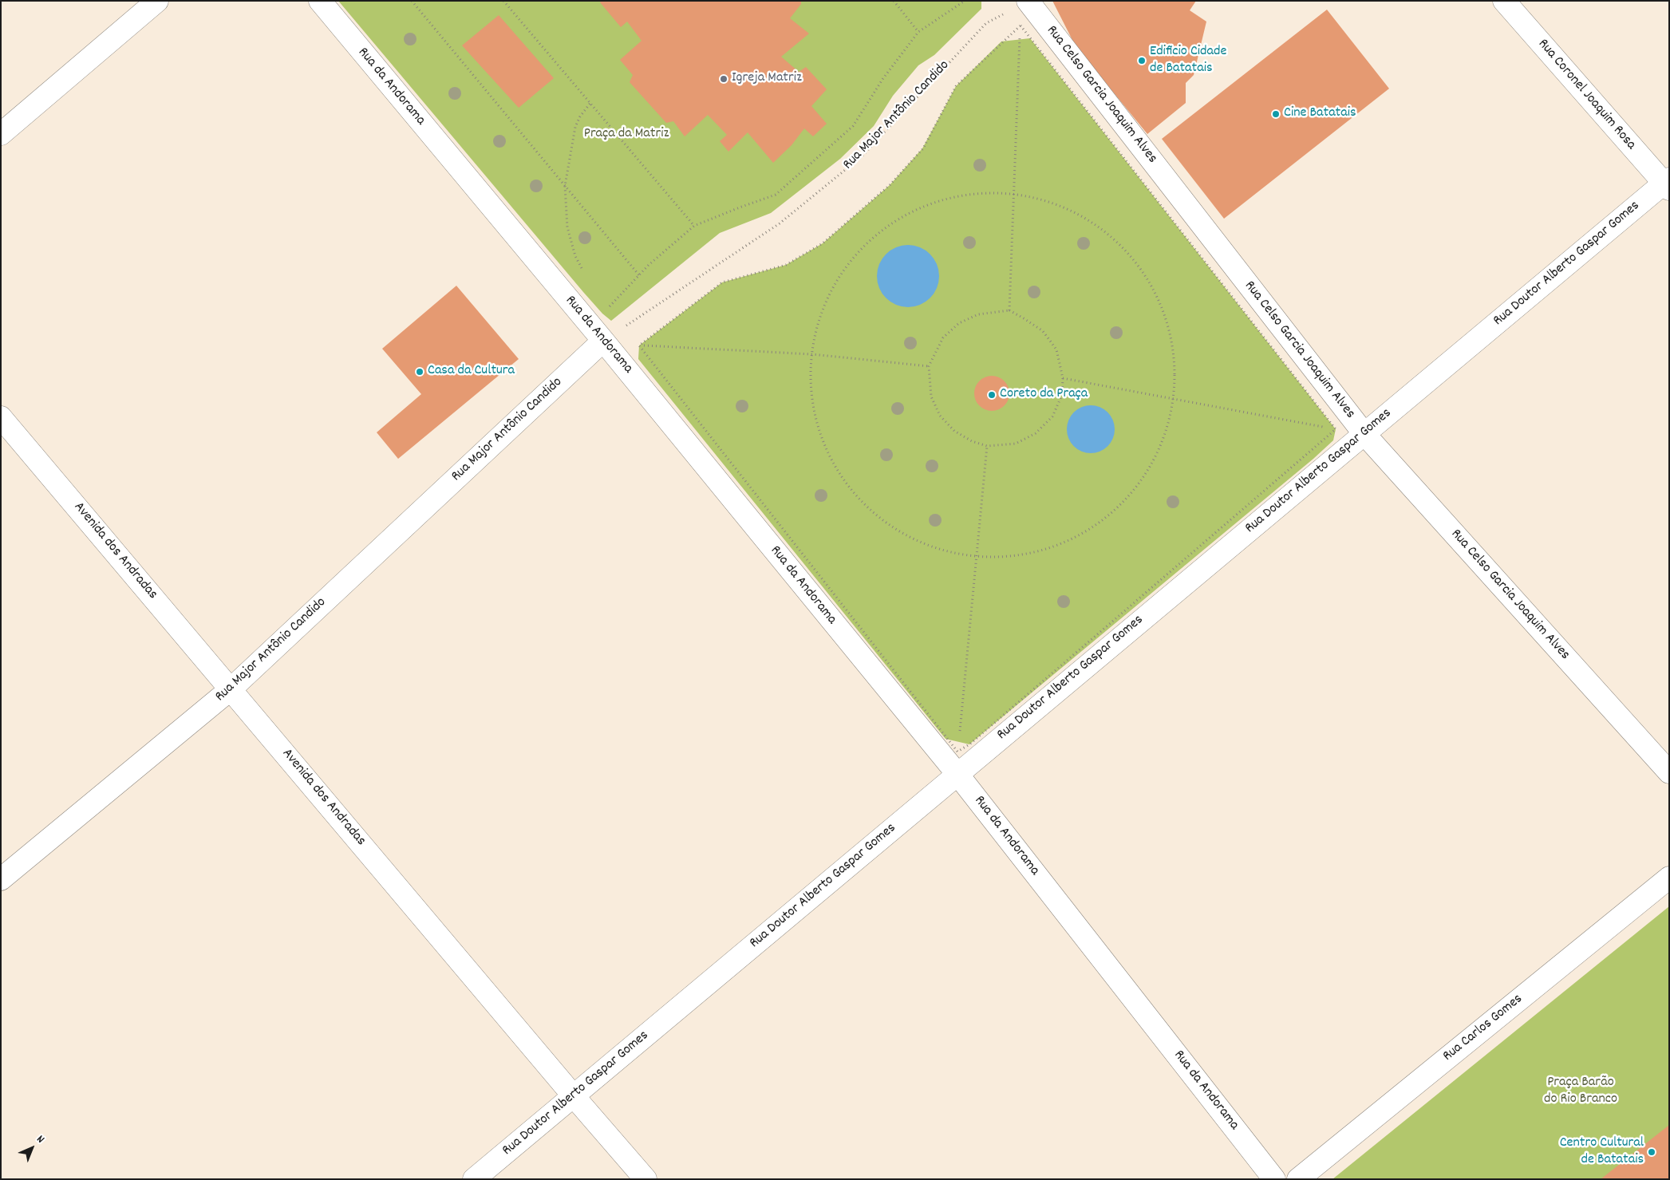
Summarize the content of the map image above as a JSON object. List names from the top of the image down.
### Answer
{
  "streets": {
    "street": [
      "Rua da Andorama",
      "Rua Celso Garcia Joaquim Alves",
      "Rua Coronel Joaquim Rosa",
      "Rua Major Antônio Candido",
      "Rua Doutor Alberto Gaspar Gomes",
      "Avenida dos Andradas",
      "Rua Carlos Gomes"
    ]
  },
  "crossings": [
    ["Rua da Andorama", "Rua Major Antônio Candido"],
    ["Rua da Andorama", "Rua Doutor Alberto Gaspar Gomes"],
    ["Rua Celso Garcia Joaquim Alves", "Rua Doutor Alberto Gaspar Gomes"],
    ["Rua Coronel Joaquim Rosa", "Rua Doutor Alberto Gaspar Gomes"],
    ["Rua Major Antônio Candido", "Avenida dos Andradas"],
    ["Rua Doutor Alberto Gaspar Gomes", "Avenida dos Andradas"]
  ],
  "parks": ["Praça da Matriz", "Praça Barão do Rio Branco"],
  "places": [
    "Edificio Cidade de Batatais",
    "Igreja Matriz",
    "Cine Batatais",
    "Casa da Cultura",
    "Coreto da Praça",
    "Centro Cultural de Batatais"
  ],
  "north": "top right"
}
